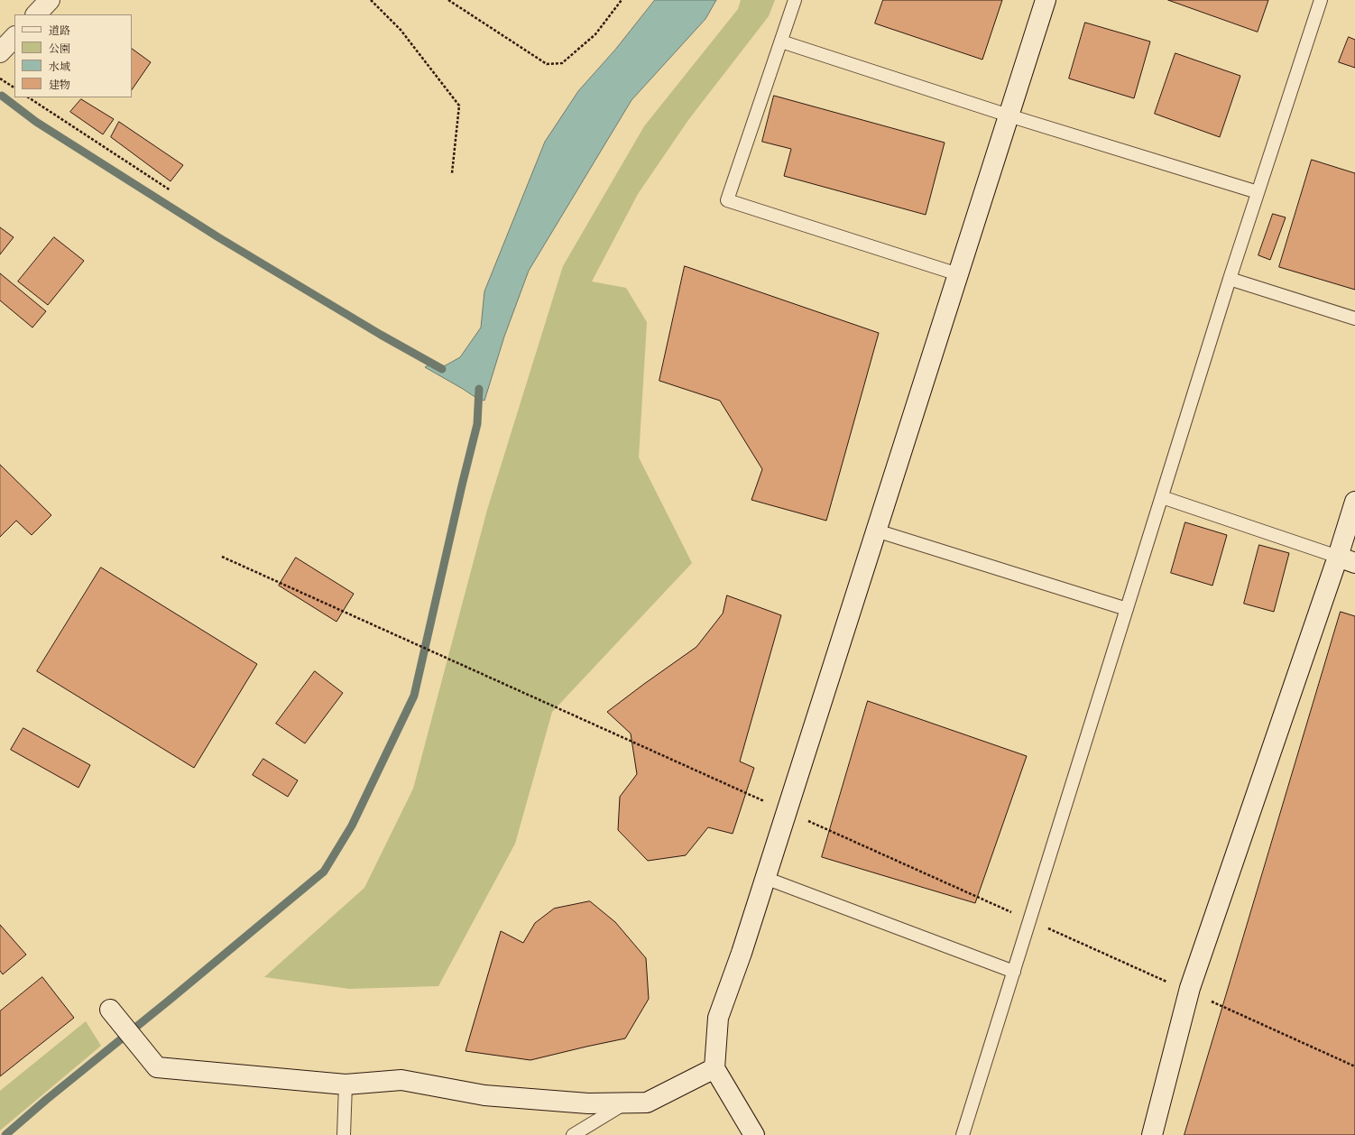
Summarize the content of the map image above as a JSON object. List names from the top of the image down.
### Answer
{
  "legend": [
    "道路",
    "公園",
    "水域",
    "建物"
  ]
}
